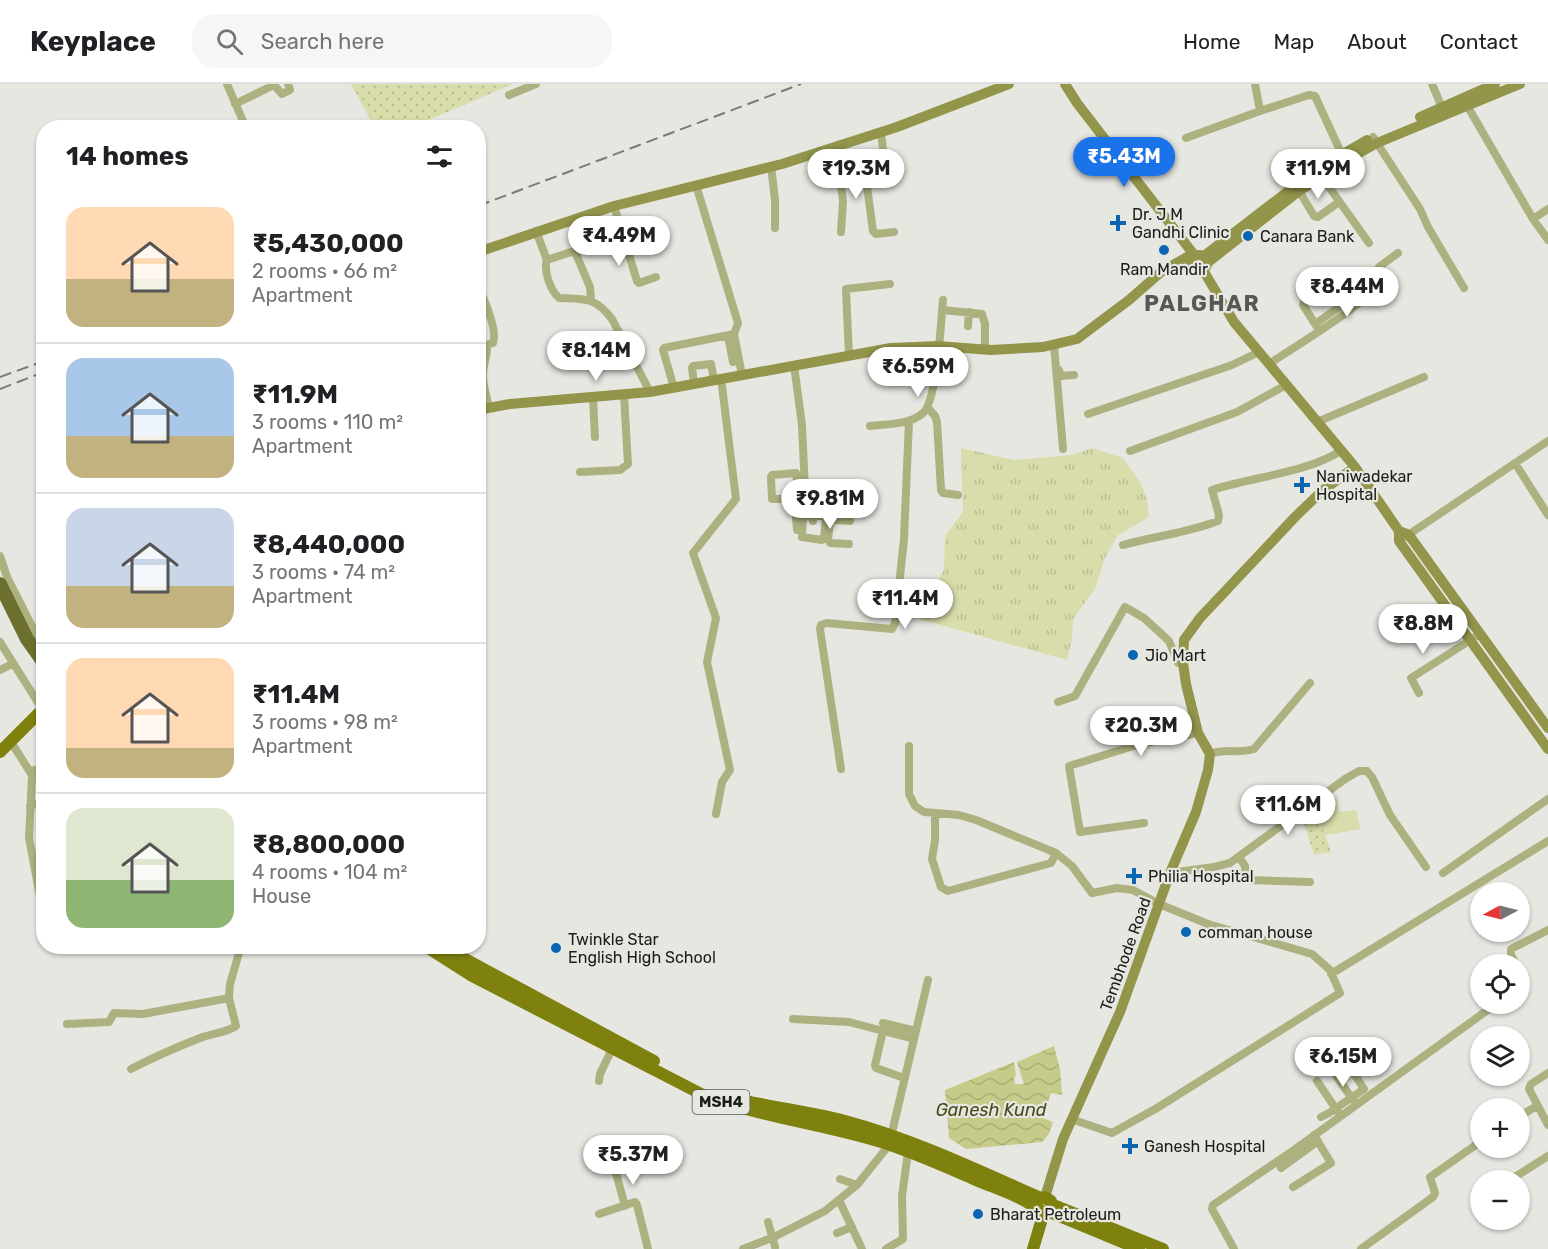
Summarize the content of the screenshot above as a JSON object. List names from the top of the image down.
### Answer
{
  "streets": {
    "main road": ["MSH4"],
    "street": ["Tembhode Road"]
  },
  "crossings": [
    ["Tembhode Road", "MSH4"]
  ],
  "districts": ["PALGHAR"],
  "water": ["Ganesh Kund"],
  "places": {
    "health": [
      "Dr. J M Gandhi Clinic",
      "Naniwadekar Hospital",
      "Philia Hospital",
      "Ganesh Hospital"
    ],
    "other": [
      "Canara Bank",
      "Ram Mandir",
      "Jio Mart",
      "comman house",
      "Twinkle Star English High School",
      "Bharat Petroleum"
    ]
  },
  "north": "left",
  "page": {
    "header": "Keyplace",
    "search": "Search here",
    "nav": [
      "Home",
      "Map",
      "About",
      "Contact"
    ],
    "heading": "14 homes",
    "price": [
      "₹5.43M",
      "₹19.3M",
      "₹11.9M",
      "₹4.49M",
      "₹8.44M",
      "₹8.14M",
      "₹6.59M",
      "₹9.81M",
      "₹11.4M",
      "₹8.8M",
      "₹20.3M",
      "₹11.6M",
      "₹6.15M",
      "₹5.37M"
    ],
    "list": [
      {
        "name": "₹5,430,000",
        "note": "2 rooms · 66 m² · Apartment"
      },
      {
        "name": "₹11.9M",
        "note": "3 rooms · 110 m² · Apartment"
      },
      {
        "name": "₹8,440,000",
        "note": "3 rooms · 74 m² · Apartment"
      },
      {
        "name": "₹11.4M",
        "note": "3 rooms · 98 m² · Apartment"
      },
      {
        "name": "₹8,800,000",
        "note": "4 rooms · 104 m² · House"
      }
    ],
    "map_buttons": ["+", "−"]
  }
}
